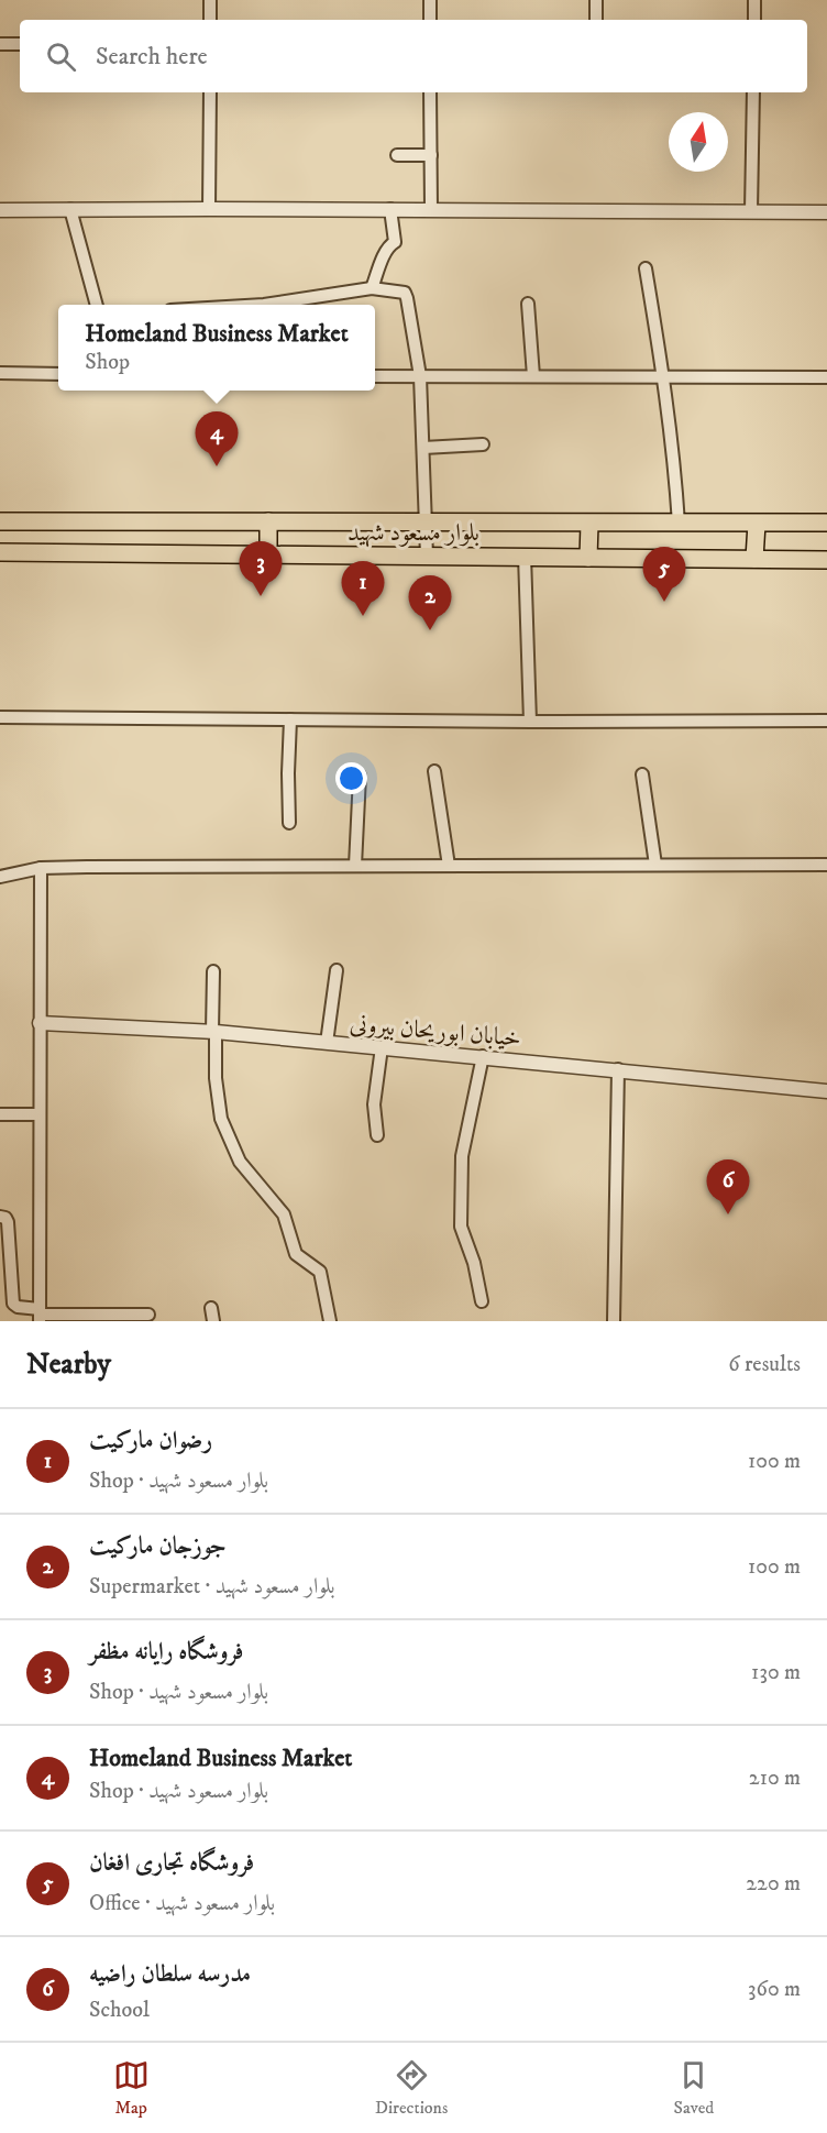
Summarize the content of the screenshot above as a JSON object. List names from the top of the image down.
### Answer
{
  "streets": {
    "main road": ["بلوار مسعود شهید"],
    "street": ["خیابان ابوریحان بیرونی"]
  },
  "north": "top",
  "page": {
    "search": "Search here",
    "popup": ["Homeland Business Market", "Shop"],
    "pins": [
      "4",
      "3",
      "5",
      "1",
      "2",
      "6"
    ],
    "heading": ["Nearby", "6 results"],
    "list": [
      {
        "mark": "1",
        "name": "رضوان مارکیت",
        "note": "Shop · بلوار مسعود شهید",
        "value": "100 m"
      },
      {
        "mark": "2",
        "name": "جوزجان مارکیت",
        "note": "Supermarket · بلوار مسعود شهید",
        "value": "100 m"
      },
      {
        "mark": "3",
        "name": "فروشگاه رایانه مظفر",
        "note": "Shop · بلوار مسعود شهید",
        "value": "130 m"
      },
      {
        "mark": "4",
        "name": "Homeland Business Market",
        "note": "Shop · بلوار مسعود شهید",
        "value": "210 m"
      },
      {
        "mark": "5",
        "name": "فروشگاه تجاری افغان",
        "note": "Office · بلوار مسعود شهید",
        "value": "220 m"
      },
      {
        "mark": "6",
        "name": "مدرسه سلطان راضیه",
        "note": "School",
        "value": "360 m"
      }
    ],
    "nav": ["Map", "Directions", "Saved"]
  }
}
